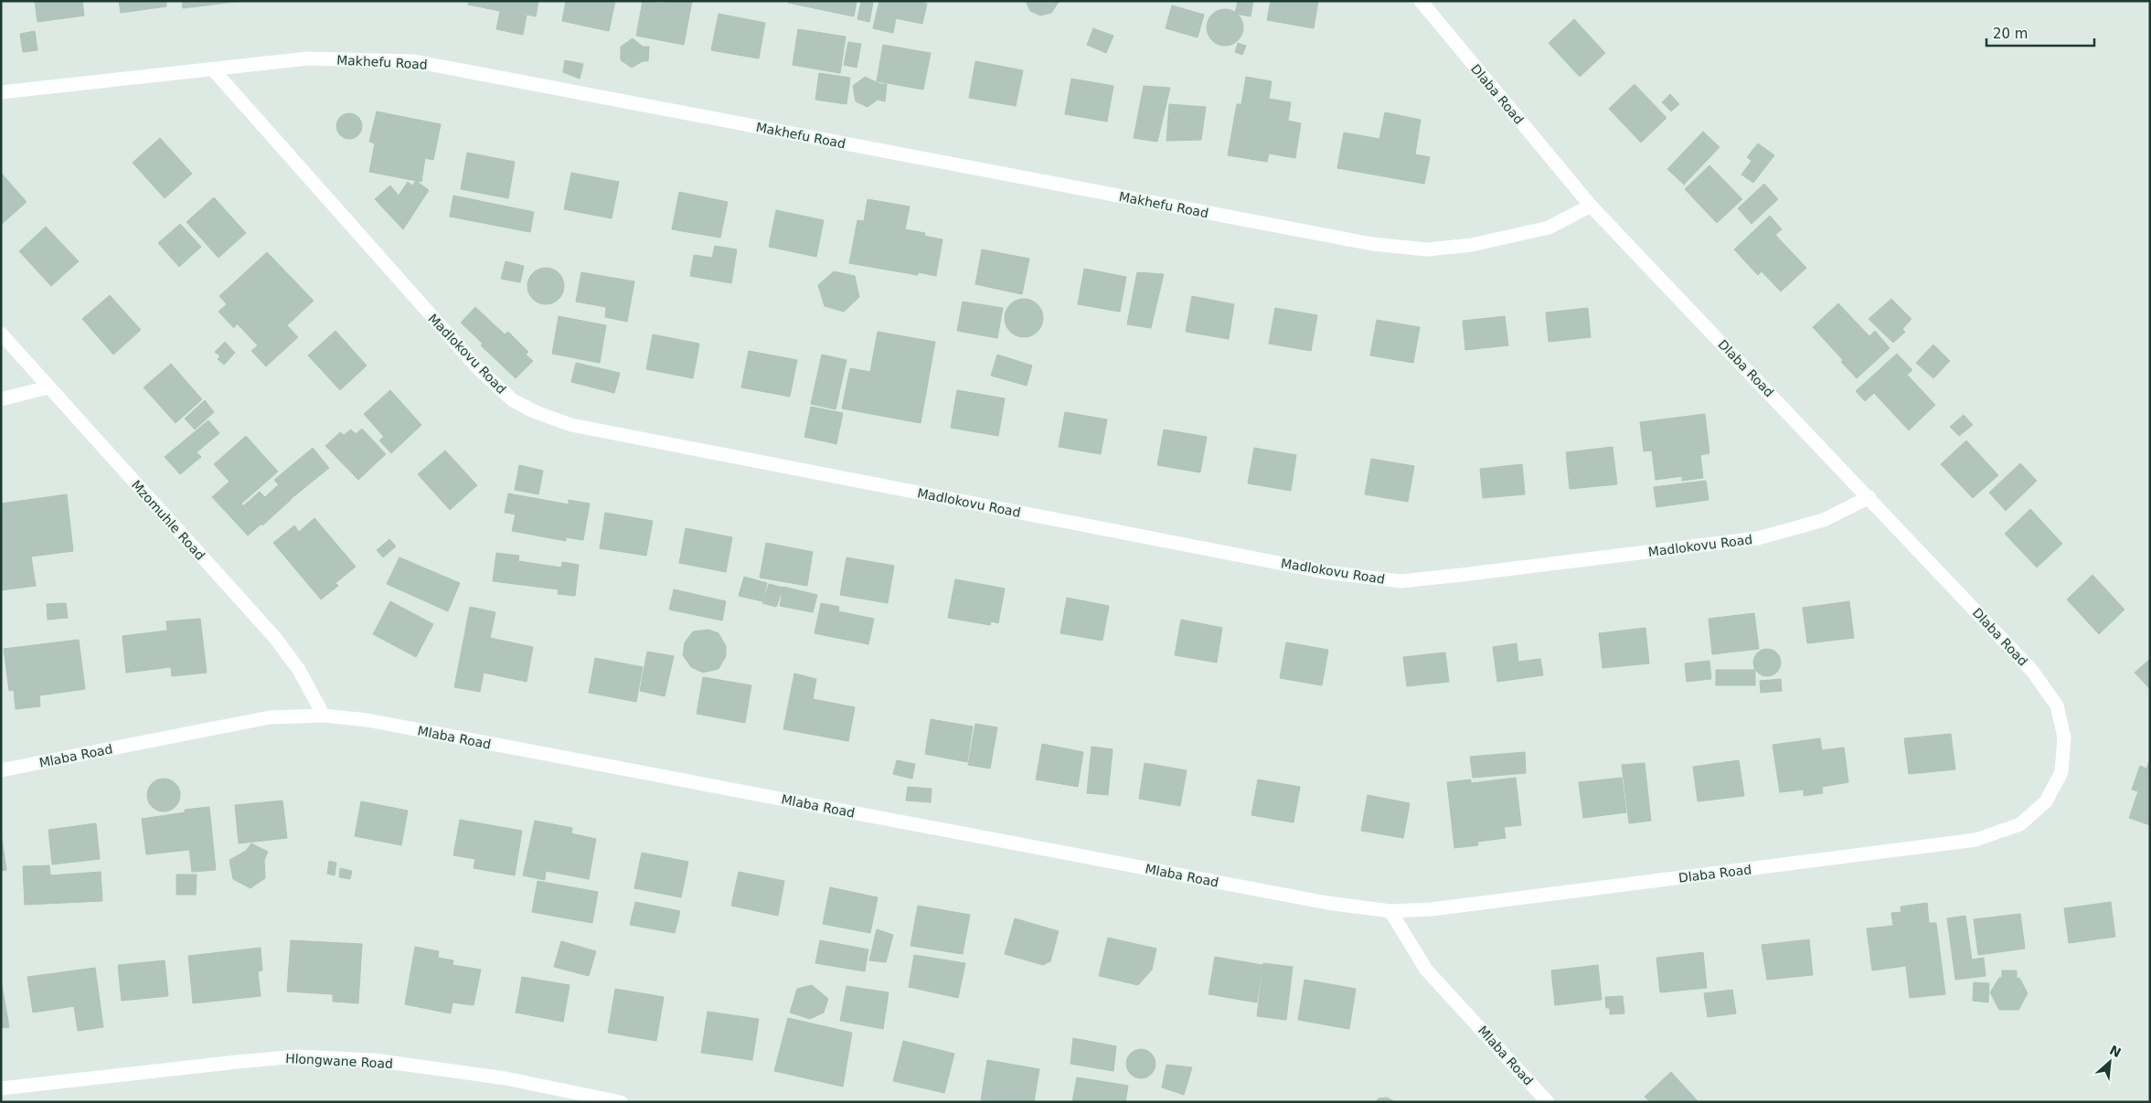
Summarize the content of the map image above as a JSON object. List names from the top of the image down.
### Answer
{
  "streets": {
    "street": [
      "Makhefu Road",
      "Dlaba Road",
      "Madlokovu Road",
      "Mzomuhle Road",
      "Mlaba Road",
      "Hlongwane Road"
    ]
  },
  "crossings": [
    ["Makhefu Road", "Dlaba Road"],
    ["Makhefu Road", "Madlokovu Road"],
    ["Dlaba Road", "Madlokovu Road"],
    ["Dlaba Road", "Mlaba Road"],
    ["Mzomuhle Road", "Mlaba Road"]
  ],
  "scale_bar": "20 m",
  "north": "top right"
}
